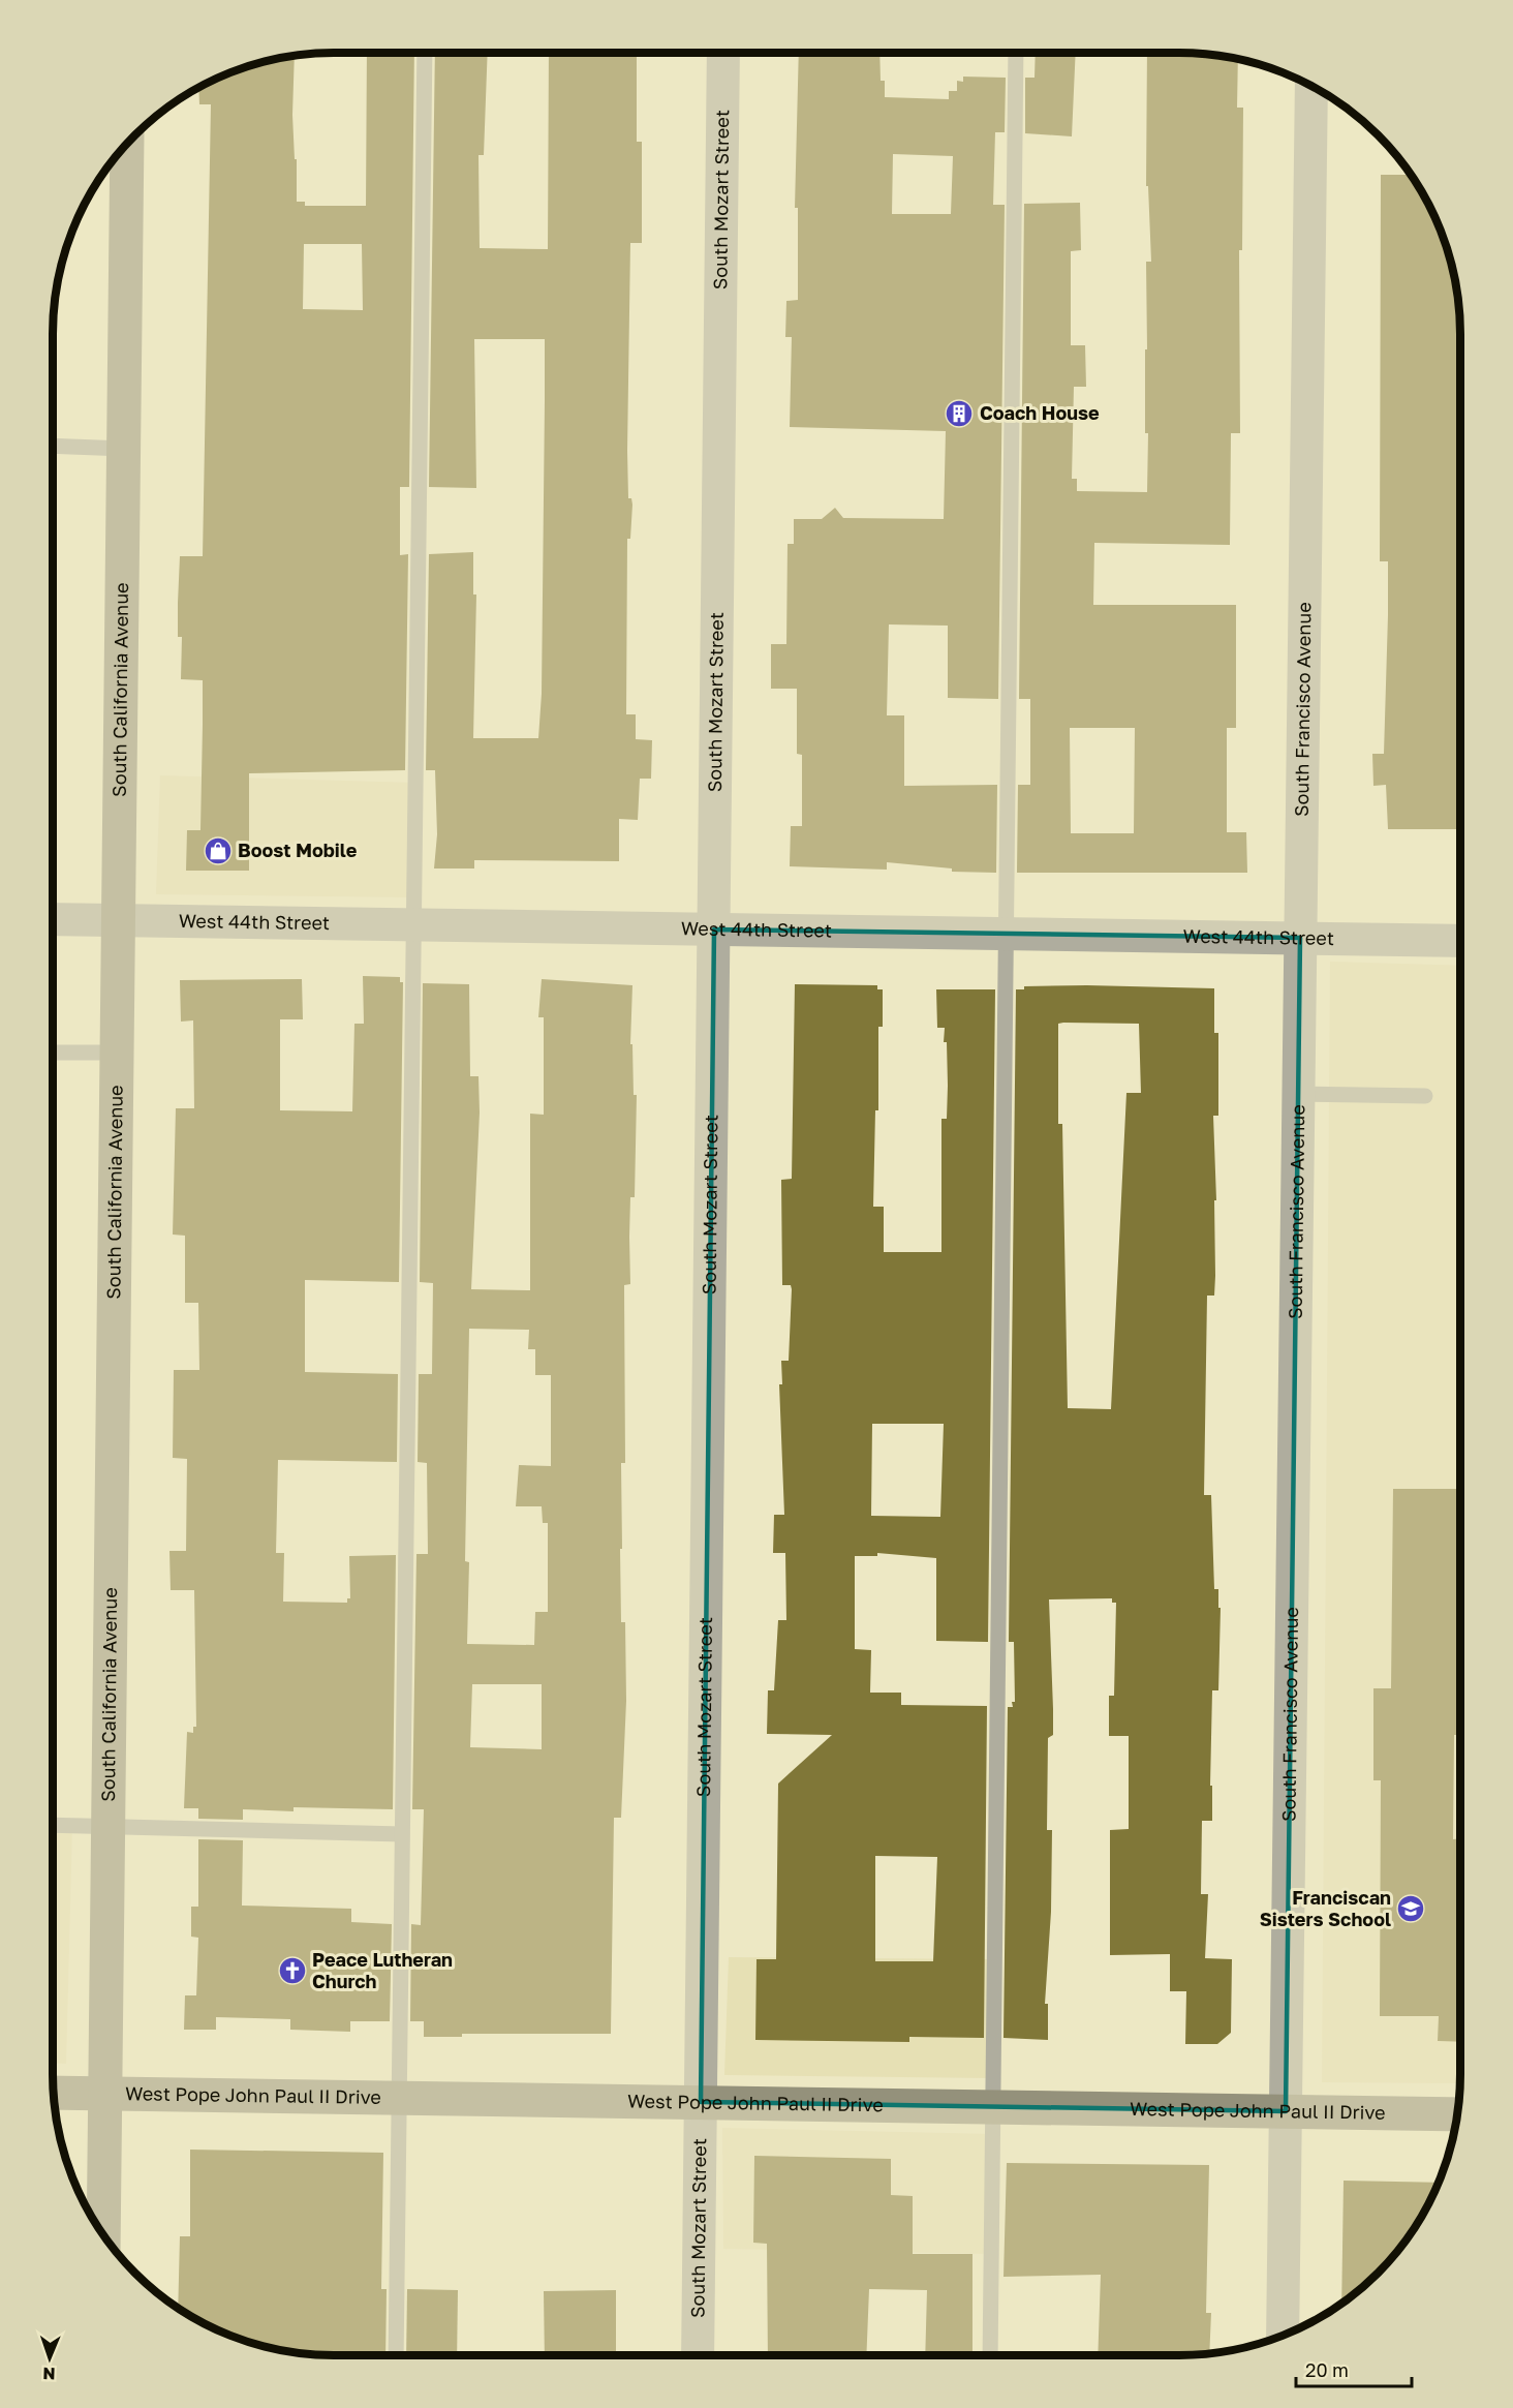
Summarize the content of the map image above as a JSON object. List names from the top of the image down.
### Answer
{
  "streets": {
    "main road": ["South California Avenue", "West Pope John Paul II Drive"],
    "street": ["South Mozart Street", "South Francisco Avenue", "West 44th Street"]
  },
  "crossings": [
    ["South Mozart Street", "West 44th Street"],
    ["South Mozart Street", "West Pope John Paul II Drive"],
    ["South California Avenue", "West 44th Street"],
    ["South California Avenue", "West Pope John Paul II Drive"],
    ["South Francisco Avenue", "West 44th Street"],
    ["South Francisco Avenue", "West Pope John Paul II Drive"]
  ],
  "places": {
    "building": ["Coach House"],
    "shop": ["Boost Mobile"],
    "school or university": ["Franciscan Sisters School"],
    "church": ["Peace Lutheran Church"]
  },
  "scale_bar": "20 m",
  "north": "bottom"
}
